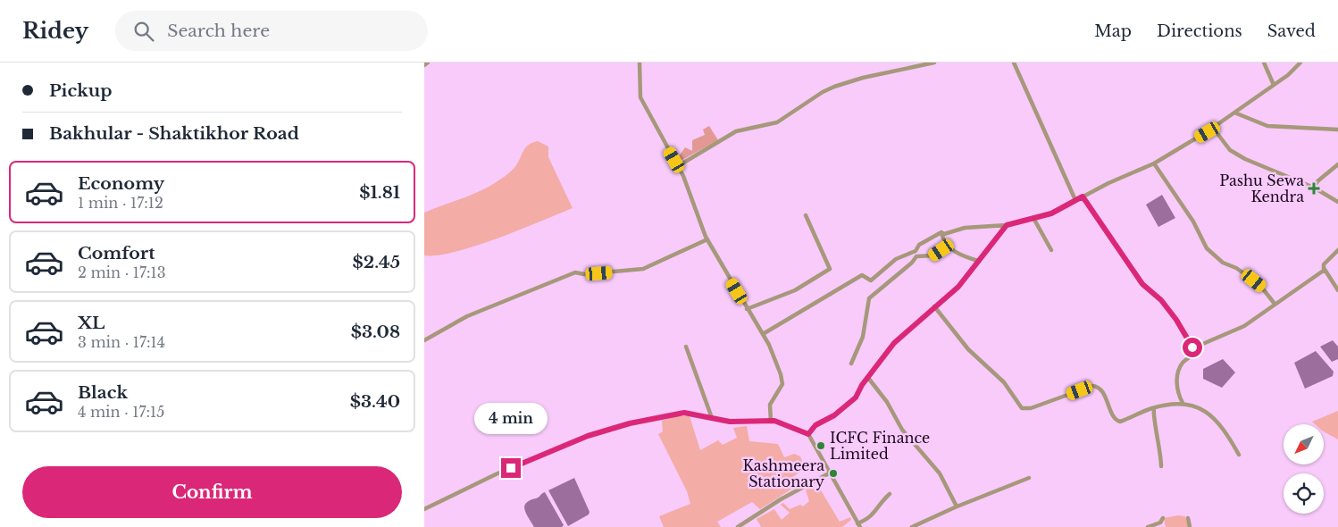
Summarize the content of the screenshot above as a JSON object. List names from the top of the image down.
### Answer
{
  "places": {
    "health": ["Pashu Sewa Kendra"],
    "other": ["ICFC Finance Limited", "Kashmeera Stationary"]
  },
  "north": "bottom left",
  "page": {
    "header": "Ridey",
    "search": "Search here",
    "nav": ["Map", "Directions", "Saved"],
    "banner": ["Pickup", "Bakhular - Shaktikhor Road"],
    "list": [
      {
        "name": "Economy",
        "note": "1 min · 17:12",
        "value": "$1.81"
      },
      {
        "name": "Comfort",
        "note": "2 min · 17:13",
        "value": "$2.45"
      },
      {
        "name": "XL",
        "note": "3 min · 17:14",
        "value": "$3.08"
      },
      {
        "name": "Black",
        "note": "4 min · 17:15",
        "value": "$3.40"
      }
    ],
    "bubble": "4 min",
    "buttons": "Confirm"
  }
}
